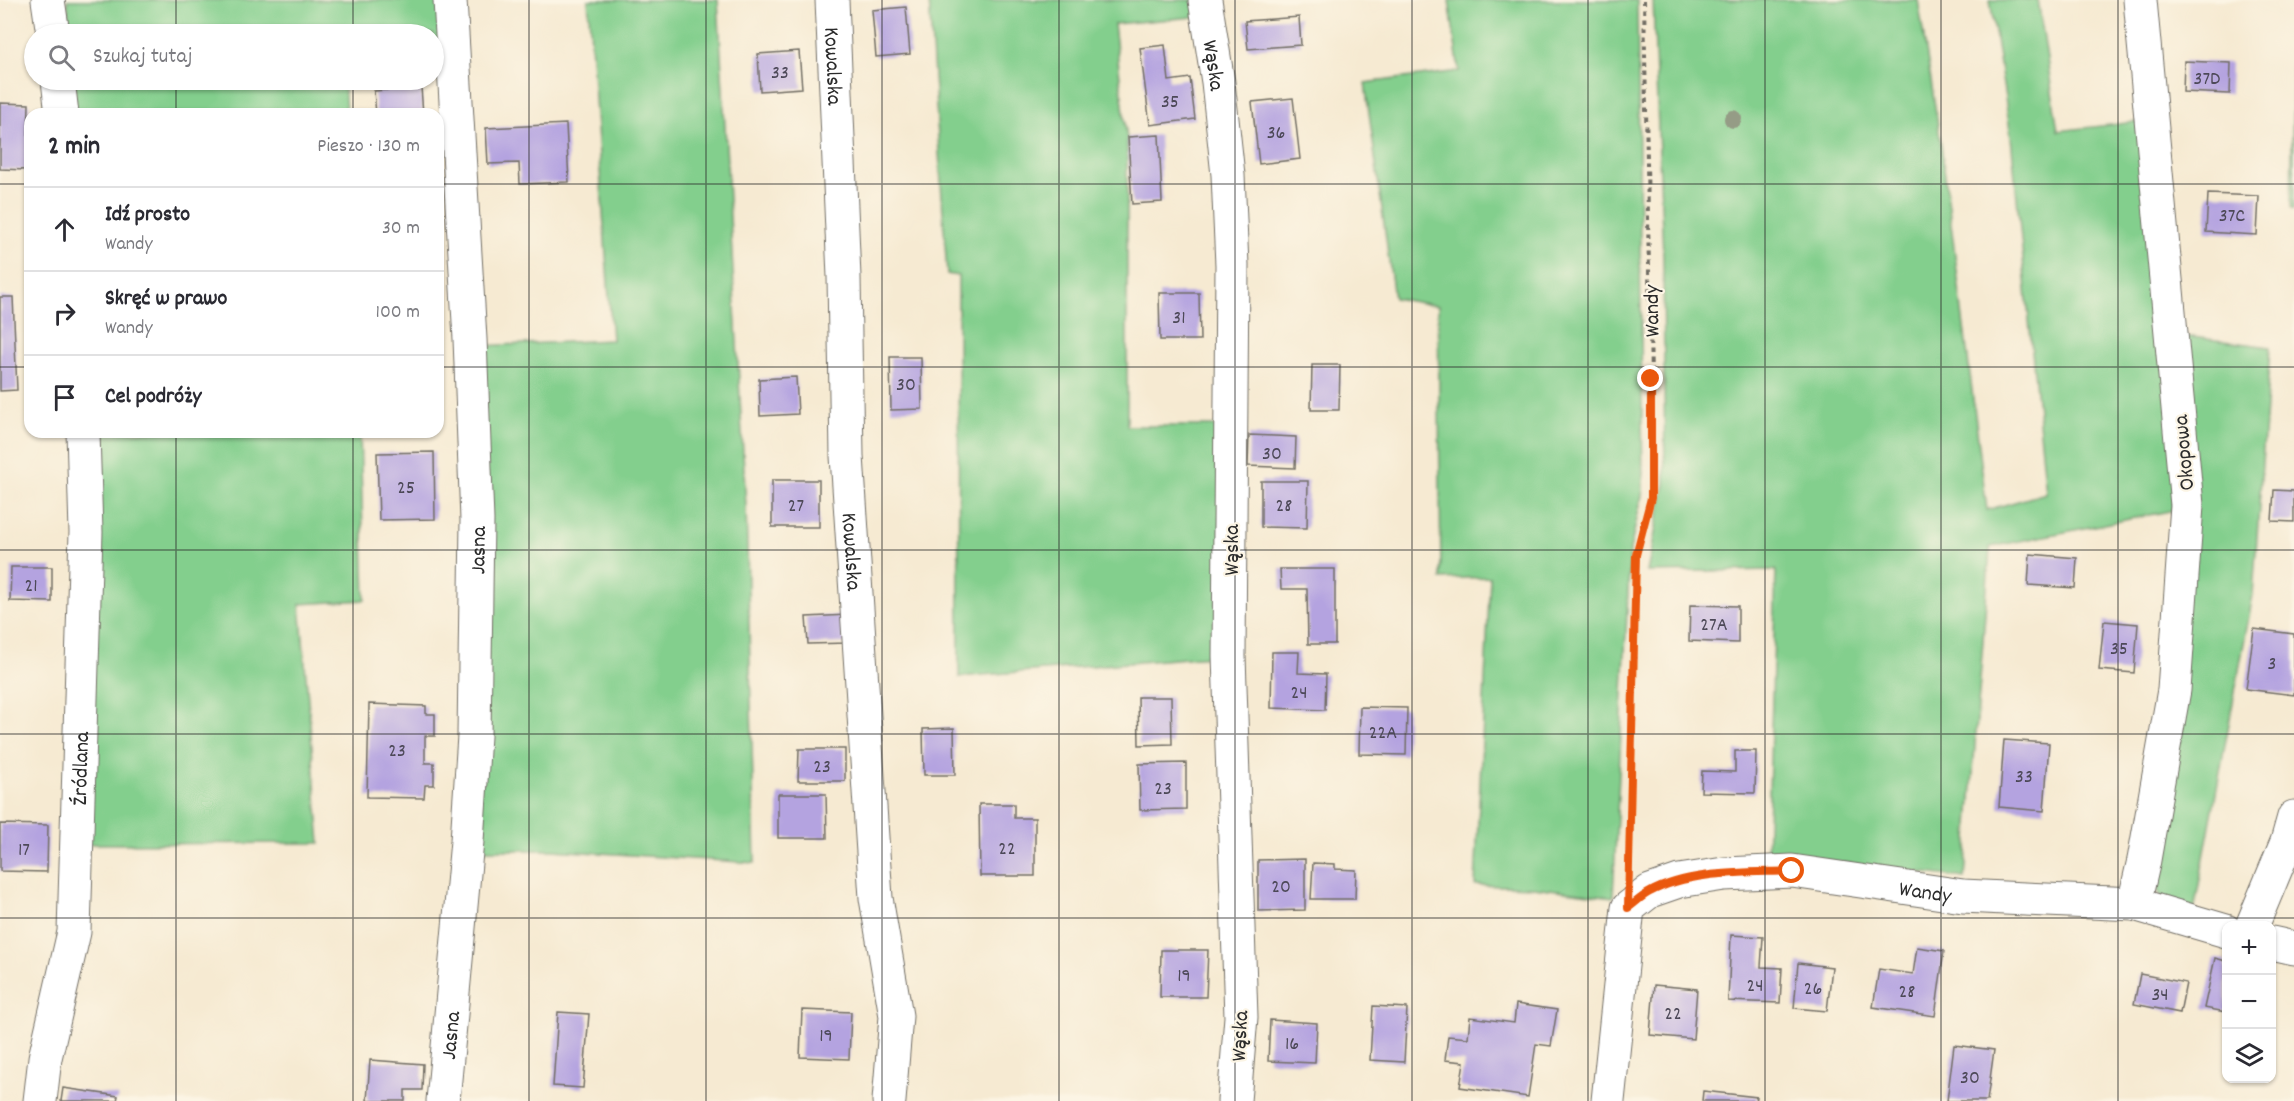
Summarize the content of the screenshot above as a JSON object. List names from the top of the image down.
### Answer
{
  "streets": {
    "street": [
      "Wąska",
      "Kowalska",
      "Wandy",
      "Okopowa",
      "Jasna",
      "Źródlana"
    ]
  },
  "crossings": [
    ["Wandy", "Okopowa"]
  ],
  "house_numbers": [
    "33",
    "37D",
    "35",
    "36",
    "37C",
    "31",
    "30",
    "30",
    "25",
    "27",
    "28",
    "21",
    "27A",
    "35",
    "3",
    "24",
    "22A",
    "23",
    "23",
    "33",
    "23",
    "22",
    "17",
    "20",
    "19",
    "24",
    "26",
    "28",
    "34",
    "22",
    "19",
    "16",
    "30"
  ],
  "page": {
    "search": "Szukaj tutaj",
    "heading": ["2 min", "Pieszo · 130 m"],
    "list": [
      ["Idź prosto", "Wandy", "30 m"],
      ["Skręć w prawo", "Wandy", "100 m"],
      "Cel podróży"
    ],
    "map_buttons": ["+", "−"]
  }
}
